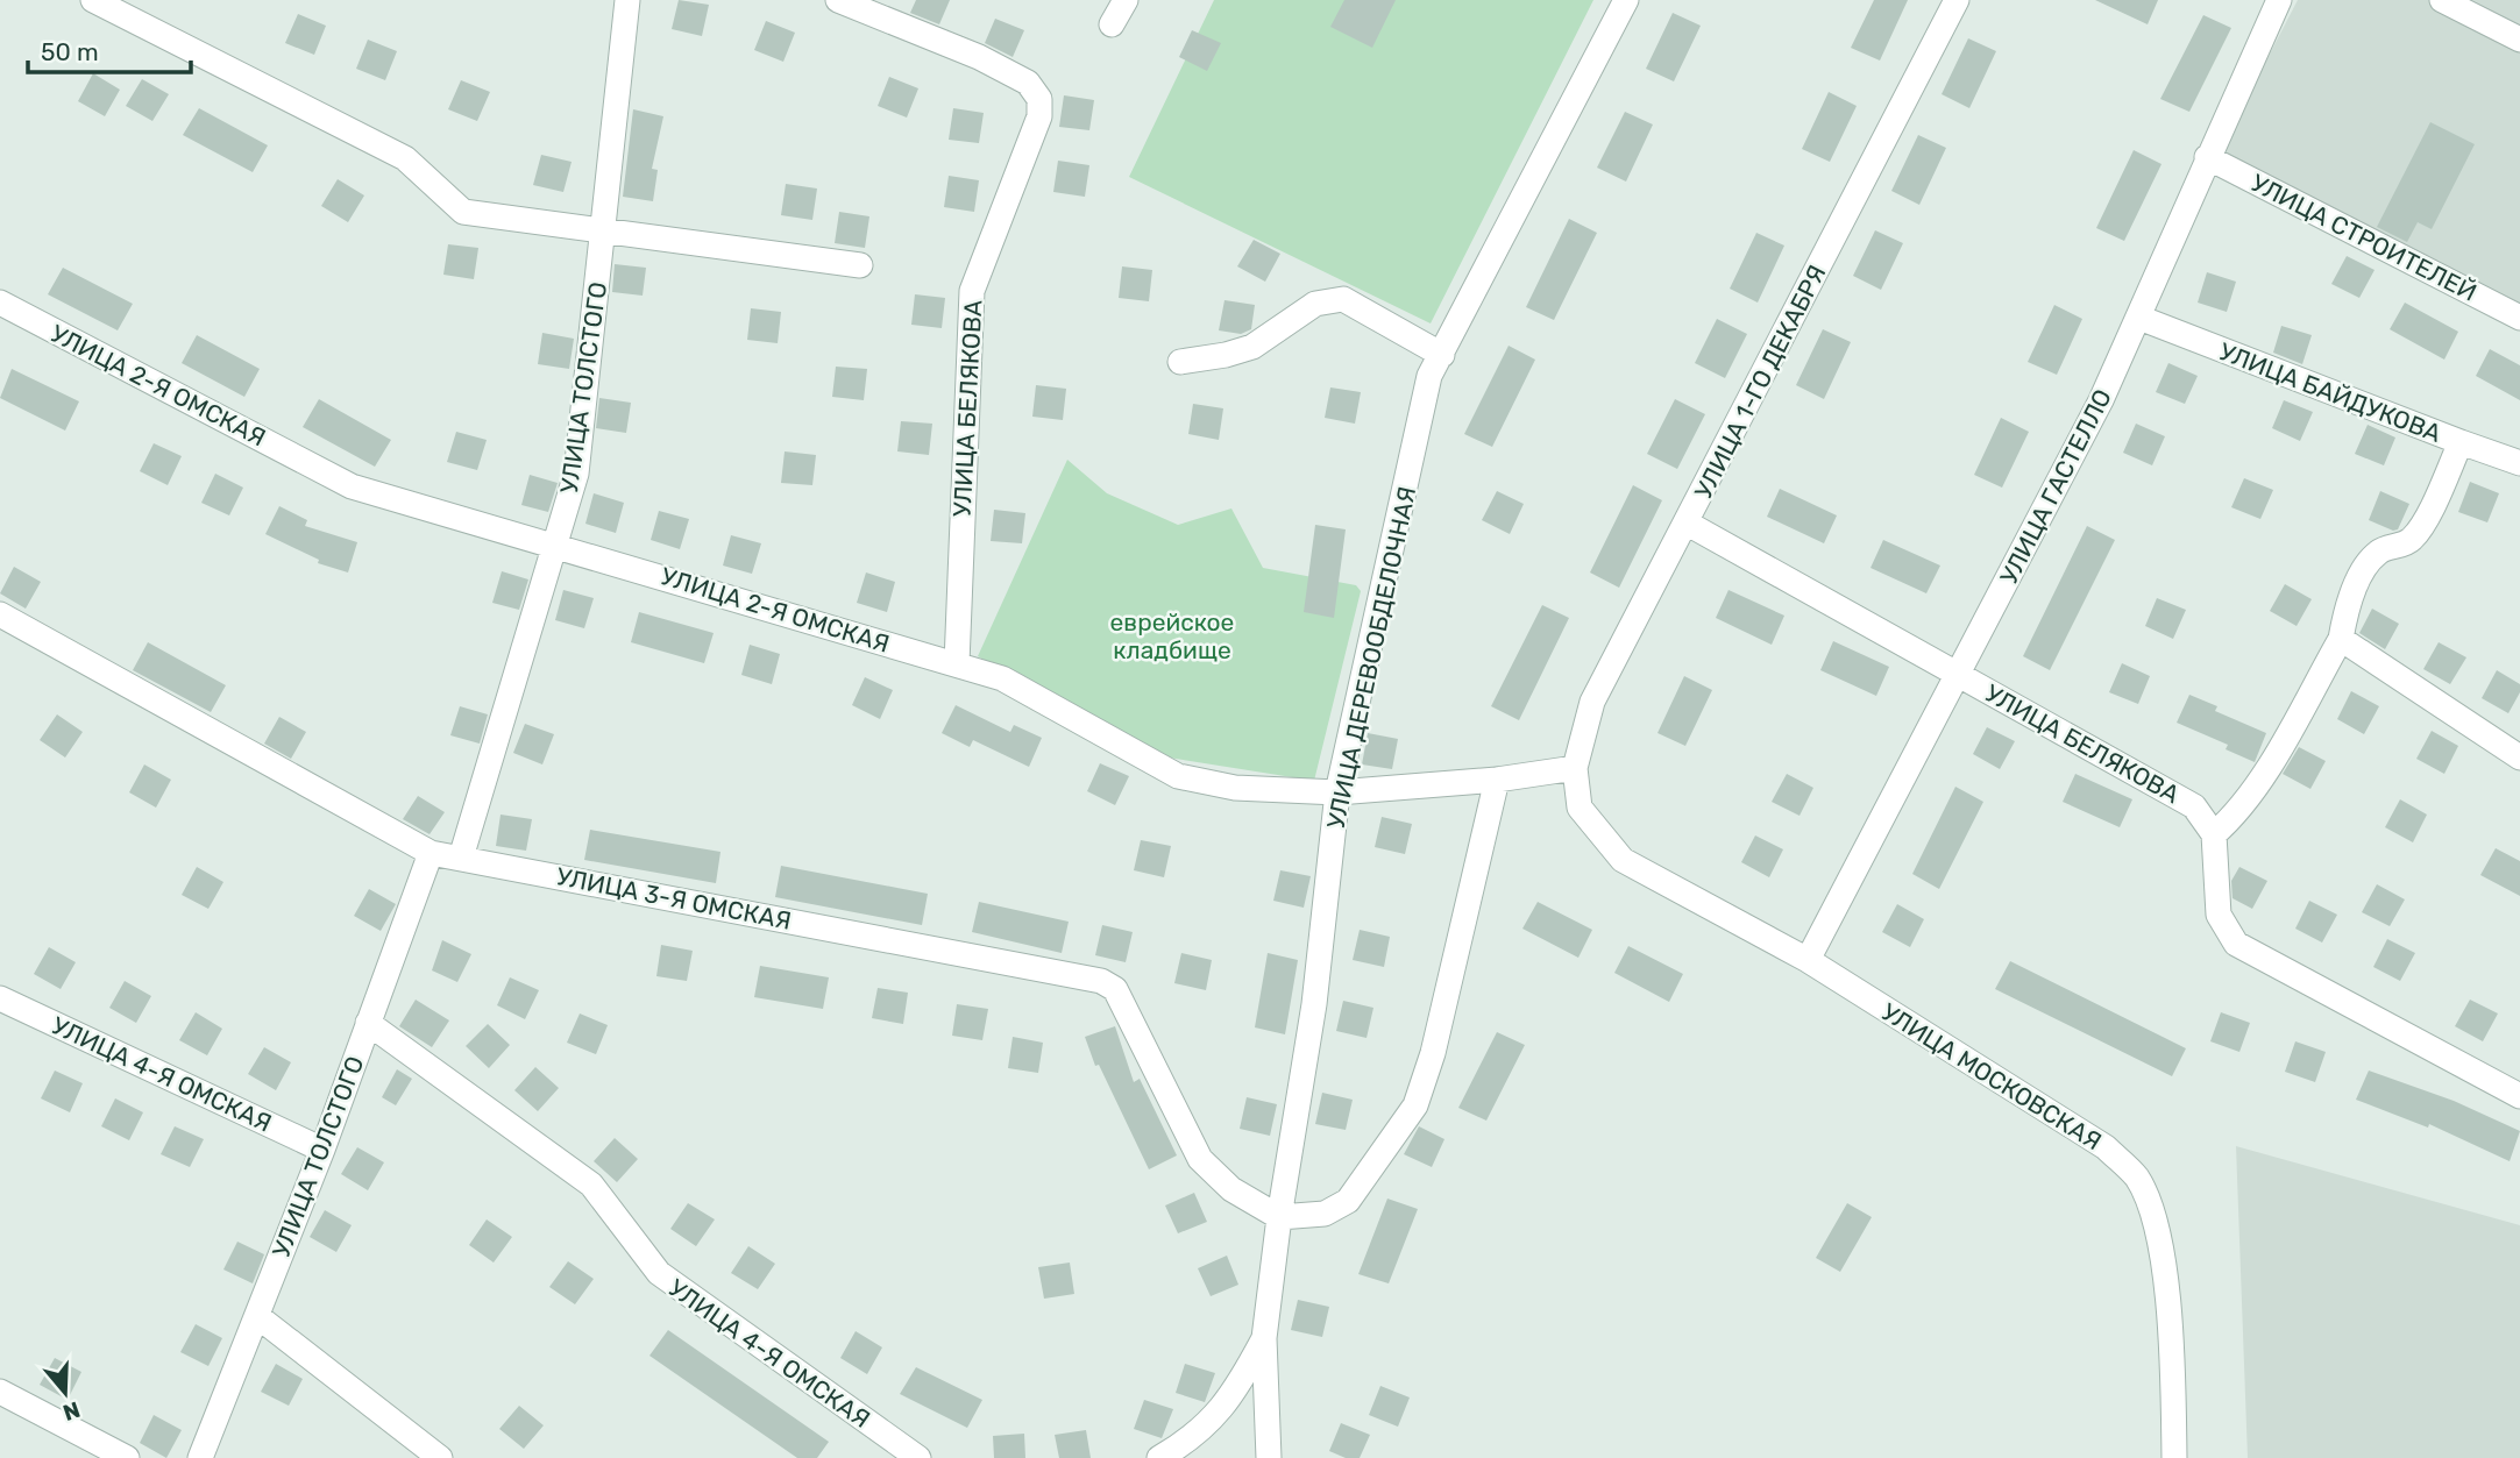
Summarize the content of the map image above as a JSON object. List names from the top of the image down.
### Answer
{
  "streets": {
    "street": [
      "УЛИЦА СТРОИТЕЛЕЙ",
      "УЛИЦА 1-ГО ДЕКАБРЯ",
      "УЛИЦА 2-Я ОМСКАЯ",
      "УЛИЦА ТОЛСТОГО",
      "УЛИЦА БАЙДУКОВА",
      "УЛИЦА БЕЛЯКОВА",
      "УЛИЦА ГАСТЕЛЛО",
      "УЛИЦА ДЕРЕВООБДЕЛОЧНАЯ",
      "УЛИЦА 3-Я ОМСКАЯ",
      "УЛИЦА 4-Я ОМСКАЯ",
      "УЛИЦА МОСКОВСКАЯ"
    ]
  },
  "crossings": [
    ["УЛИЦА СТРОИТЕЛЕЙ", "УЛИЦА ГАСТЕЛЛО"],
    ["УЛИЦА 1-ГО ДЕКАБРЯ", "УЛИЦА 2-Я ОМСКАЯ"],
    ["УЛИЦА 1-ГО ДЕКАБРЯ", "УЛИЦА БЕЛЯКОВА"],
    ["УЛИЦА 1-ГО ДЕКАБРЯ", "УЛИЦА МОСКОВСКАЯ"],
    ["УЛИЦА 2-Я ОМСКАЯ", "УЛИЦА ТОЛСТОГО"],
    ["УЛИЦА 2-Я ОМСКАЯ", "УЛИЦА БЕЛЯКОВА"],
    ["УЛИЦА 2-Я ОМСКАЯ", "УЛИЦА ДЕРЕВООБДЕЛОЧНАЯ"],
    ["УЛИЦА 2-Я ОМСКАЯ", "УЛИЦА МОСКОВСКАЯ"],
    ["УЛИЦА ТОЛСТОГО", "УЛИЦА 3-Я ОМСКАЯ"],
    ["УЛИЦА ТОЛСТОГО", "УЛИЦА 4-Я ОМСКАЯ"],
    ["УЛИЦА БАЙДУКОВА", "УЛИЦА БЕЛЯКОВА"],
    ["УЛИЦА БАЙДУКОВА", "УЛИЦА ГАСТЕЛЛО"],
    ["УЛИЦА БЕЛЯКОВА", "УЛИЦА ГАСТЕЛЛО"],
    ["УЛИЦА ГАСТЕЛЛО", "УЛИЦА МОСКОВСКАЯ"],
    ["УЛИЦА ДЕРЕВООБДЕЛОЧНАЯ", "УЛИЦА 3-Я ОМСКАЯ"]
  ],
  "parks": ["еврейское кладбище"],
  "scale_bar": "50 m",
  "north": "bottom"
}
